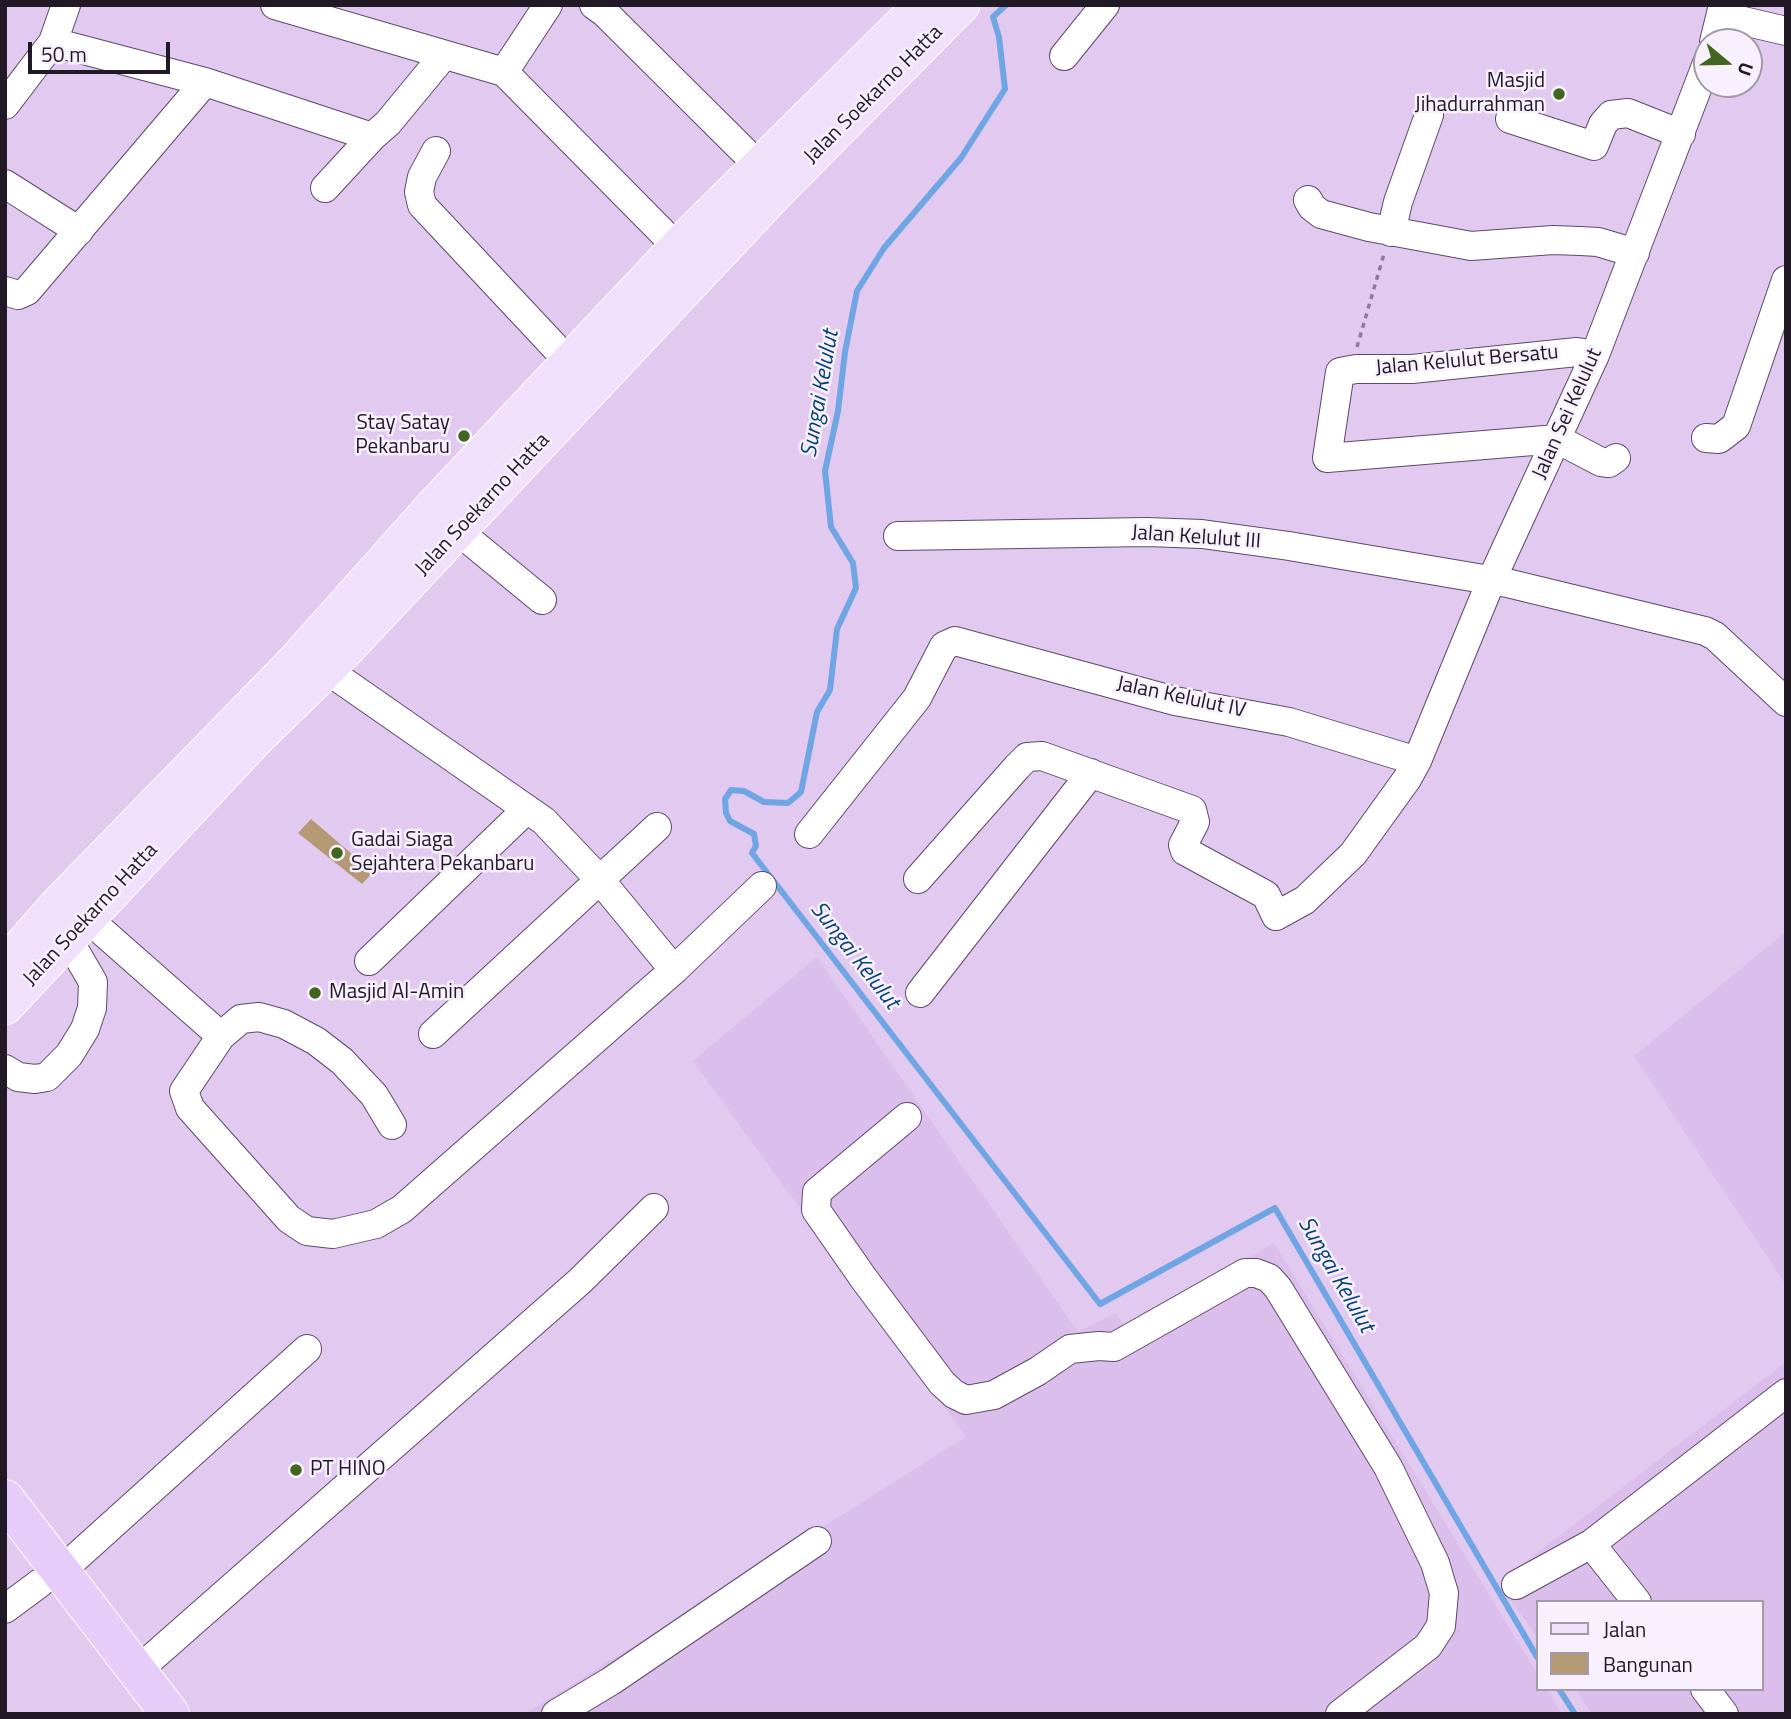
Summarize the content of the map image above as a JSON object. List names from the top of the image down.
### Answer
{
  "streets": {
    "main road": ["Jalan Soekarno Hatta"],
    "street": [
      "Jalan Kelulut Bersatu",
      "Jalan Sei Kelulut",
      "Jalan Kelulut III",
      "Jalan Kelulut IV"
    ]
  },
  "crossings": [
    ["Jalan Kelulut Bersatu", "Jalan Sei Kelulut"],
    ["Jalan Sei Kelulut", "Jalan Kelulut III"],
    ["Jalan Sei Kelulut", "Jalan Kelulut IV"]
  ],
  "water": ["Sungai Kelulut"],
  "places": [
    "Masjid Jihadurrahman",
    "Stay Satay Pekanbaru",
    "Gadai Siaga Sejahtera Pekanbaru",
    "Masjid Al-Amin",
    "PT HINO"
  ],
  "legend": ["Jalan", "Bangunan"],
  "scale_bar": "50 m",
  "north": "right"
}
